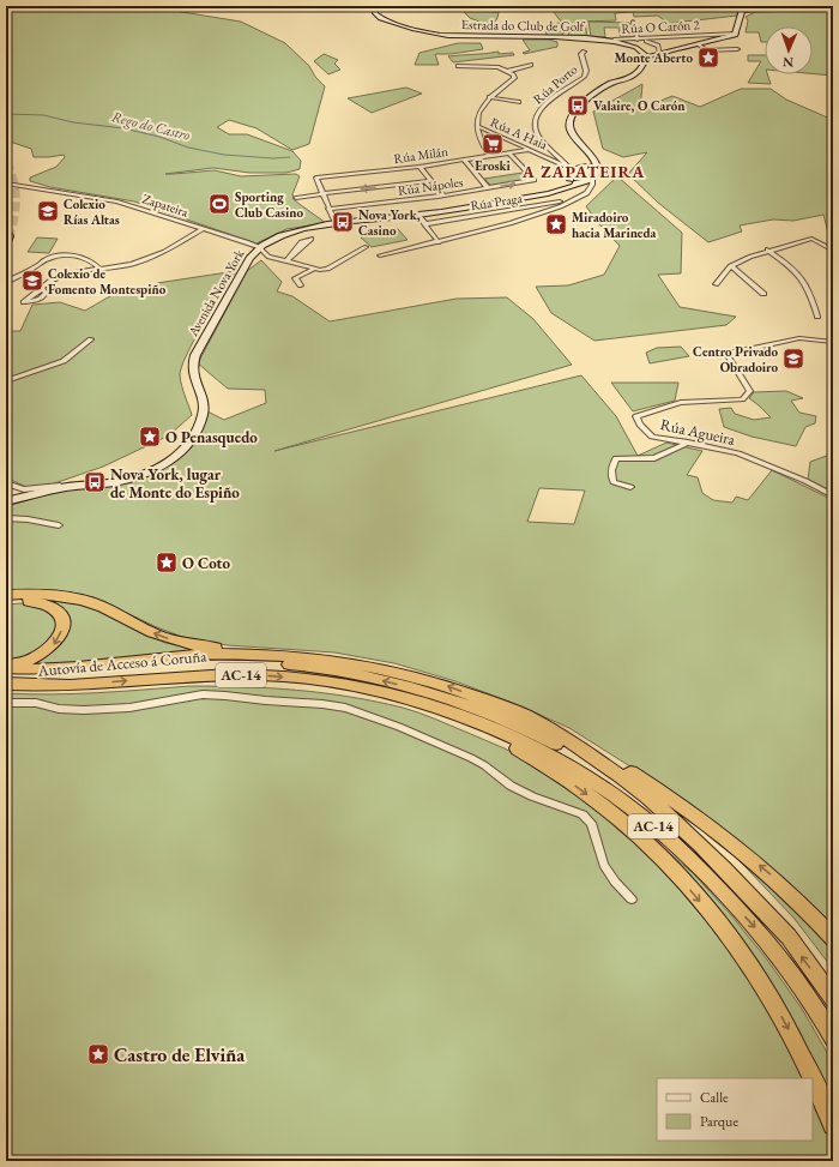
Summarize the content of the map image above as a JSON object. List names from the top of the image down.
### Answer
{
  "streets": {
    "highway": ["Autovía de Acceso á Coruña", "AC-14"],
    "street": [
      "Estrada do Club de Golf",
      "Rúa O Carón 2",
      "Rúa Porto",
      "Rúa A Haia",
      "Rúa Milán",
      "Rúa Nápoles",
      "Rúa Praga",
      "Zapateira",
      "Avenida Nova York",
      "Rúa Agueira"
    ]
  },
  "crossings": [
    ["Estrada do Club de Golf", "Rúa O Carón 2"],
    ["Rúa Porto", "Rúa A Haia"],
    ["Rúa A Haia", "Rúa Milán"],
    ["Rúa Milán", "Rúa Nápoles"],
    ["Zapateira", "Avenida Nova York"]
  ],
  "districts": ["A ZAPATEIRA"],
  "water": ["Rego do Castro"],
  "places": {
    "place": [
      "Monte Aberto",
      "Miradoiro hacia Marineda",
      "O Penasquedo",
      "O Coto",
      "Castro de Elviña"
    ],
    "bus stop": ["Valaire, O Carón", "Nova York, Casino", "Nova York, lugar de Monte do Espiño"],
    "supermarket": ["Eroski"],
    "sports": ["Sporting Club Casino"],
    "school or university": ["Colexio Rías Altas", "Colexio de Fomento Montespiño", "Centro Privado Obradoiro"]
  },
  "legend": ["Calle", "Parque"],
  "north": "bottom"
}
